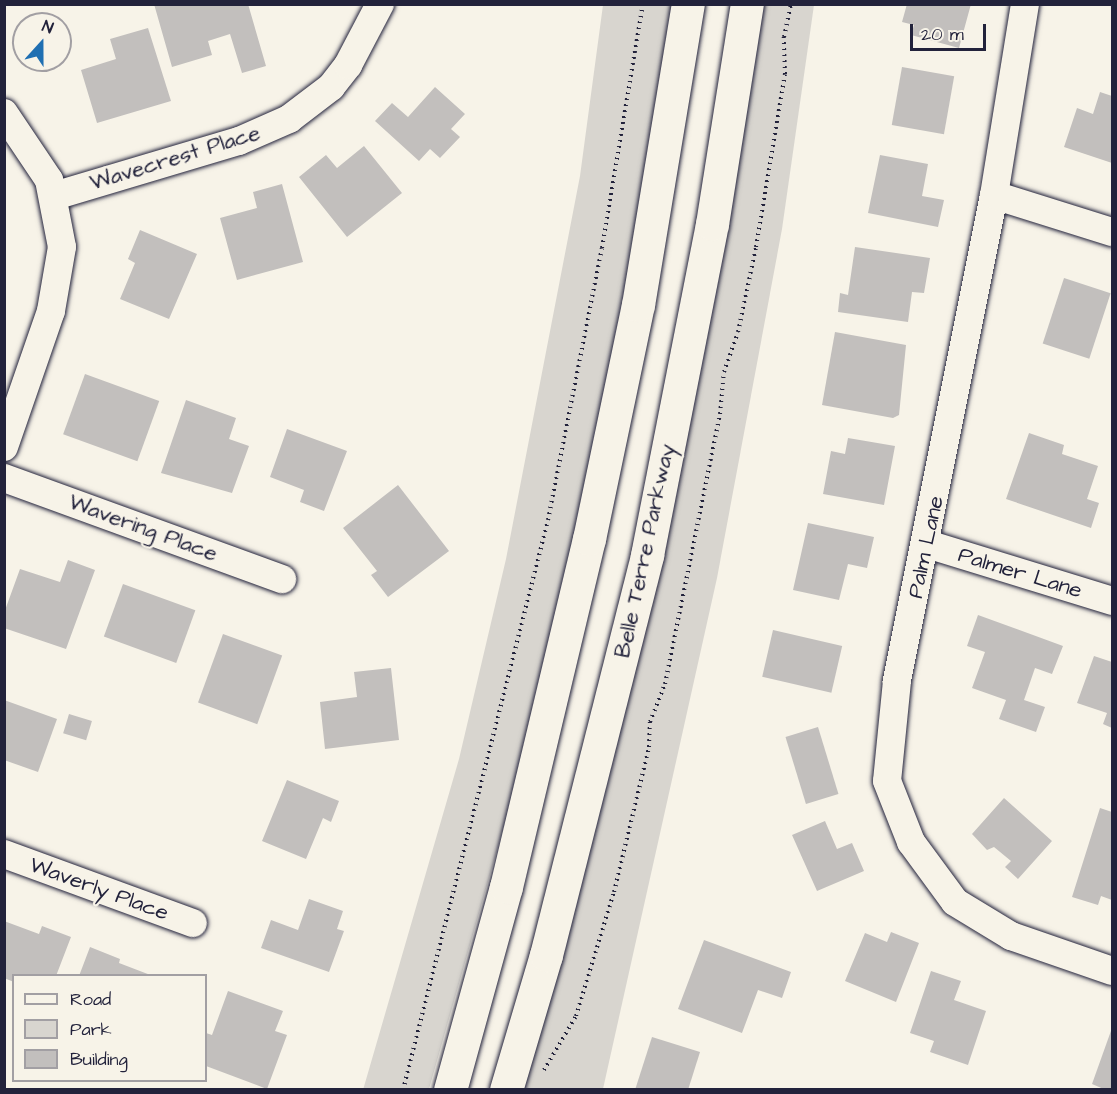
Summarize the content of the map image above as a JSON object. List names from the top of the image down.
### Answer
{
  "streets": {
    "main road": ["Belle Terre Parkway"],
    "street": [
      "Wavecrest Place",
      "Wavering Place",
      "Palm Lane",
      "Palmer Lane",
      "Waverly Place"
    ]
  },
  "crossings": [
    ["Palm Lane", "Palmer Lane"]
  ],
  "legend": ["Road", "Park", "Building"],
  "scale_bar": "20 m",
  "north": "top"
}
